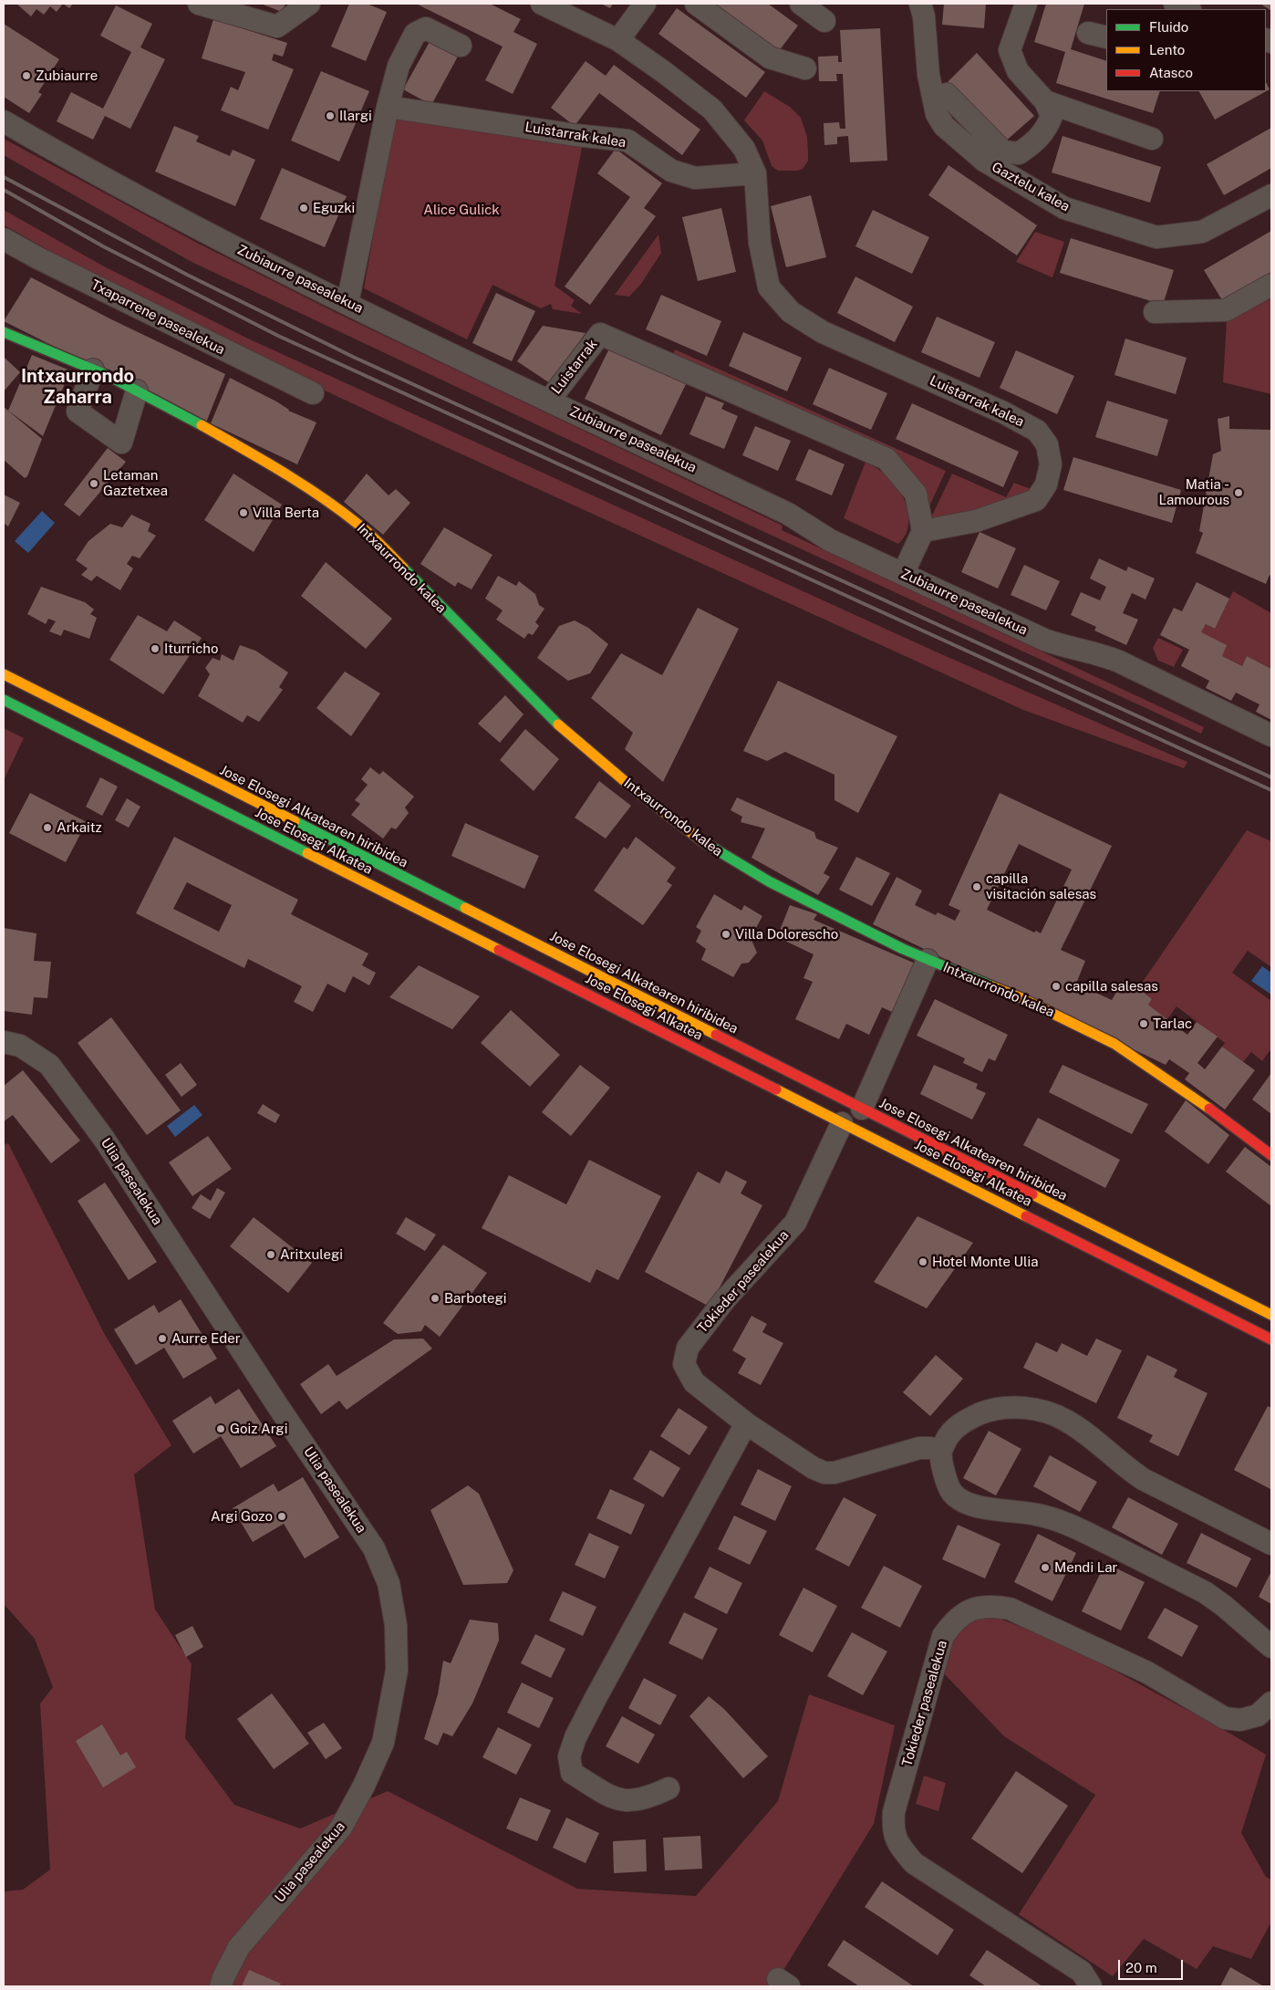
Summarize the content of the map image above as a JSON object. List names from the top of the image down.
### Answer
{
  "streets": {
    "main road": ["Intxaurrondo kalea", "Jose Elosegi Alkatearen hiribidea", "Jose Elosegi Alkatea"],
    "street": [
      "Luistarrak kalea",
      "Gaztelu kalea",
      "Zubiaurre pasealekua",
      "Txaparrene pasealekua",
      "Luistarrak",
      "Ulia pasealekua",
      "Tokieder pasealekua"
    ]
  },
  "crossings": [
    ["Luistarrak kalea", "Luistarrak"],
    ["Zubiaurre pasealekua", "Luistarrak"],
    ["Jose Elosegi Alkatea", "Tokieder pasealekua"]
  ],
  "districts": ["Intxaurrondo Zaharra"],
  "parks": ["Alice Gulick"],
  "places": [
    "Zubiaurre",
    "Ilargi",
    "Eguzki",
    "Letaman Gaztetxea",
    "Matia - Lamourous",
    "Villa Berta",
    "Iturricho",
    "Arkaitz",
    "capilla visitación salesas",
    "Villa Dolorescho",
    "capilla salesas",
    "Tarlac",
    "Aritxulegi",
    "Hotel Monte Ulia",
    "Barbotegi",
    "Aurre Eder",
    "Goiz Argi",
    "Argi Gozo",
    "Mendi Lar"
  ],
  "legend": ["Fluido", "Lento", "Atasco"],
  "scale_bar": "20 m"
}
